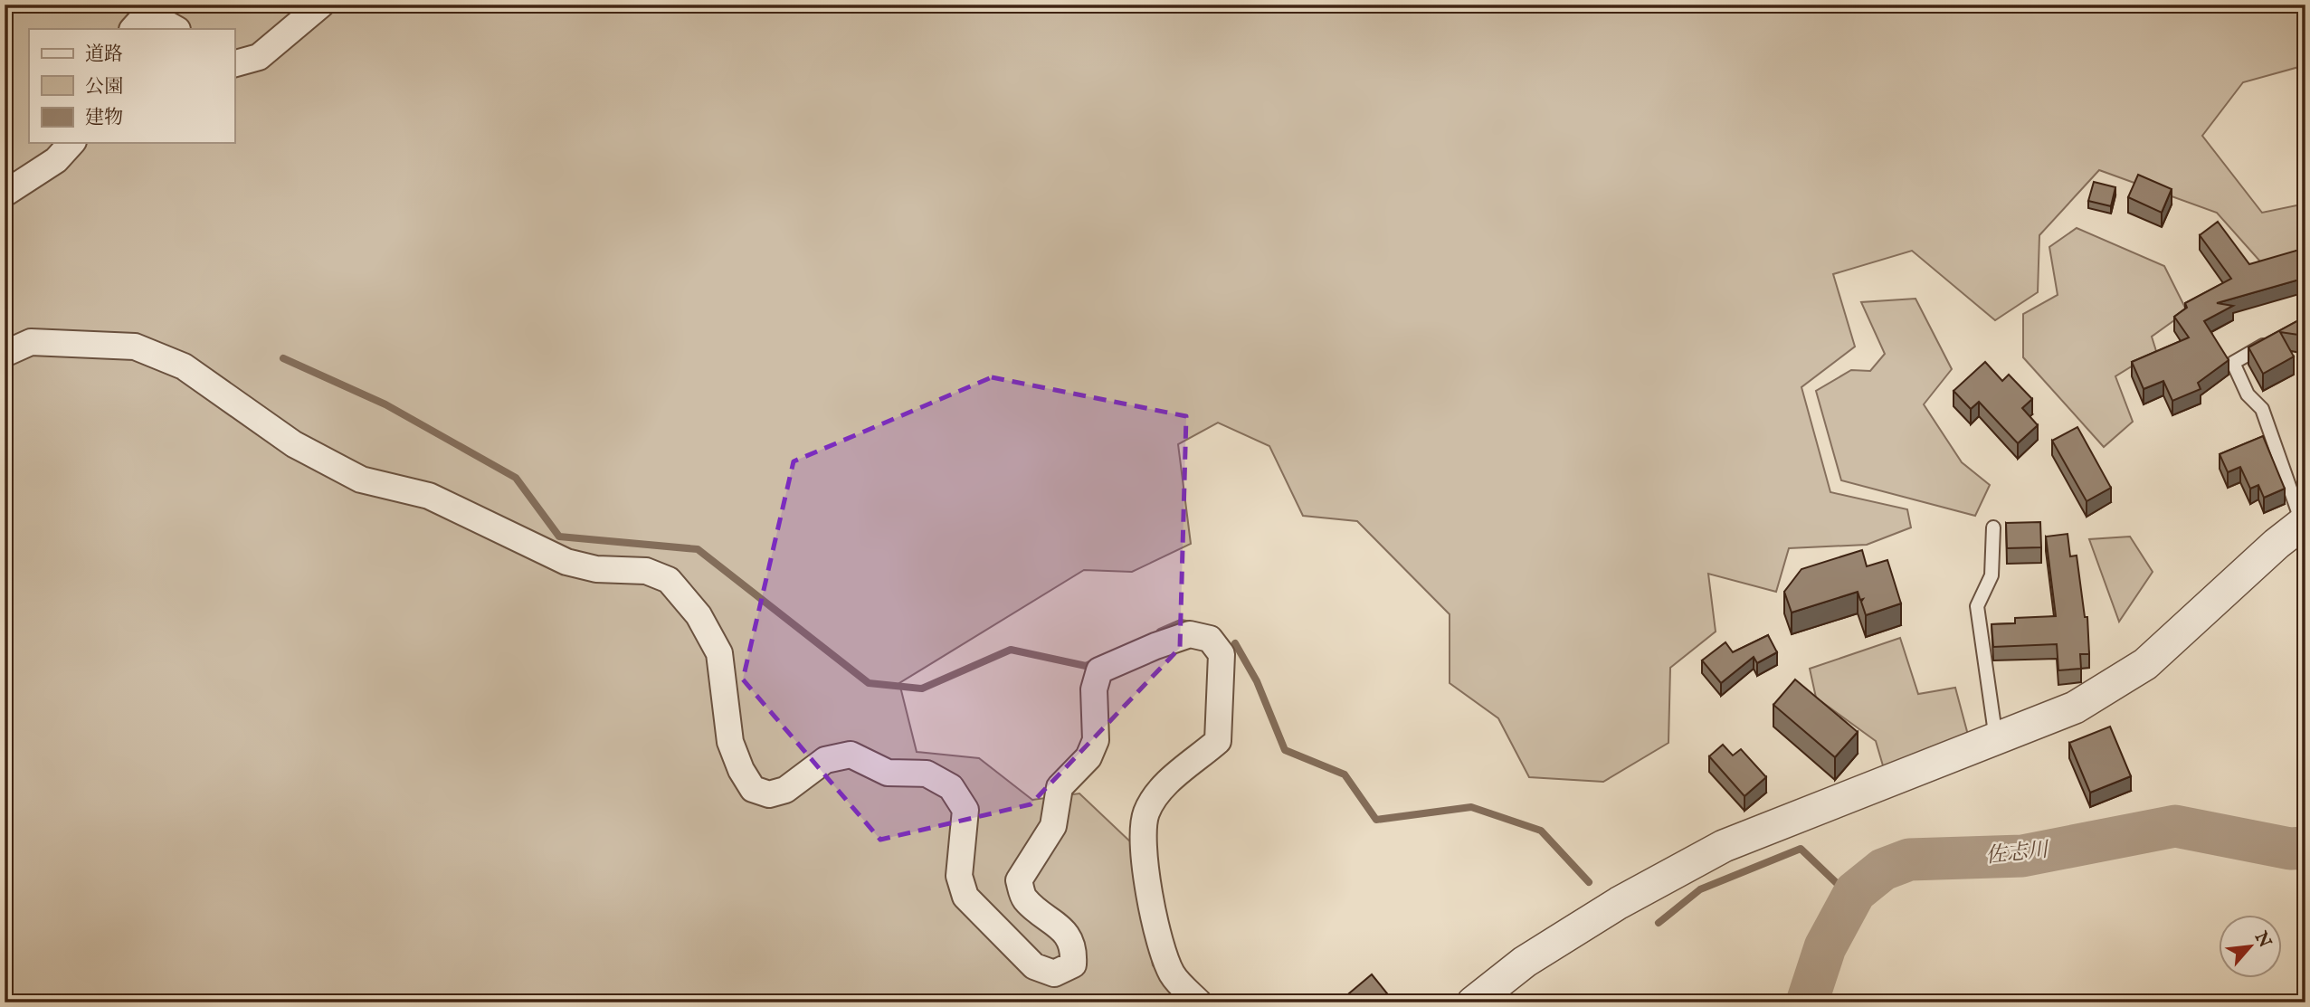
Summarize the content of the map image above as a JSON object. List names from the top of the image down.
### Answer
{
  "water": ["佐志川"],
  "legend": ["道路", "公園", "建物"],
  "north": "top right"
}
